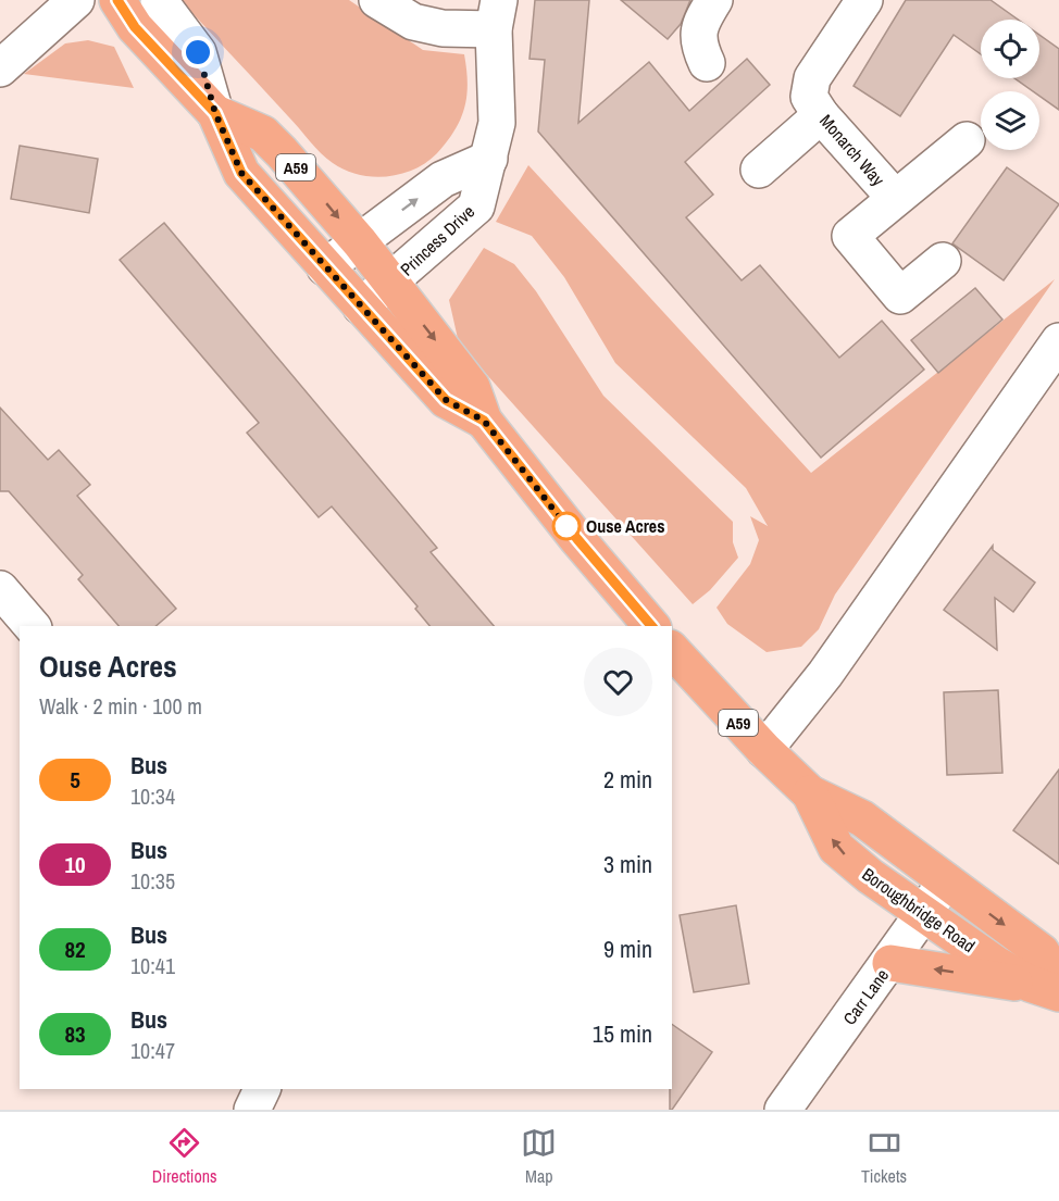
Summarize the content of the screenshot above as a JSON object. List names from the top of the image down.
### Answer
{
  "streets": {
    "main road": ["A59", "Boroughbridge Road"],
    "street": ["Monarch Way", "Princess Drive", "Carr Lane"]
  },
  "crossings": [
    ["A59", "Princess Drive"],
    ["Boroughbridge Road", "Carr Lane"]
  ],
  "places": ["Ouse Acres"],
  "lines": ["bus line 5"],
  "page": {
    "heading": ["Ouse Acres", "Walk · 2 min · 100 m"],
    "list": [
      {
        "mark": "5",
        "name": "Bus",
        "note": "10:34",
        "value": "2 min"
      },
      {
        "mark": "10",
        "name": "Bus",
        "note": "10:35",
        "value": "3 min"
      },
      {
        "mark": "82",
        "name": "Bus",
        "note": "10:41",
        "value": "9 min"
      },
      {
        "mark": "83",
        "name": "Bus",
        "note": "10:47",
        "value": "15 min"
      }
    ],
    "tabs": ["Directions", "Map", "Tickets"]
  }
}
